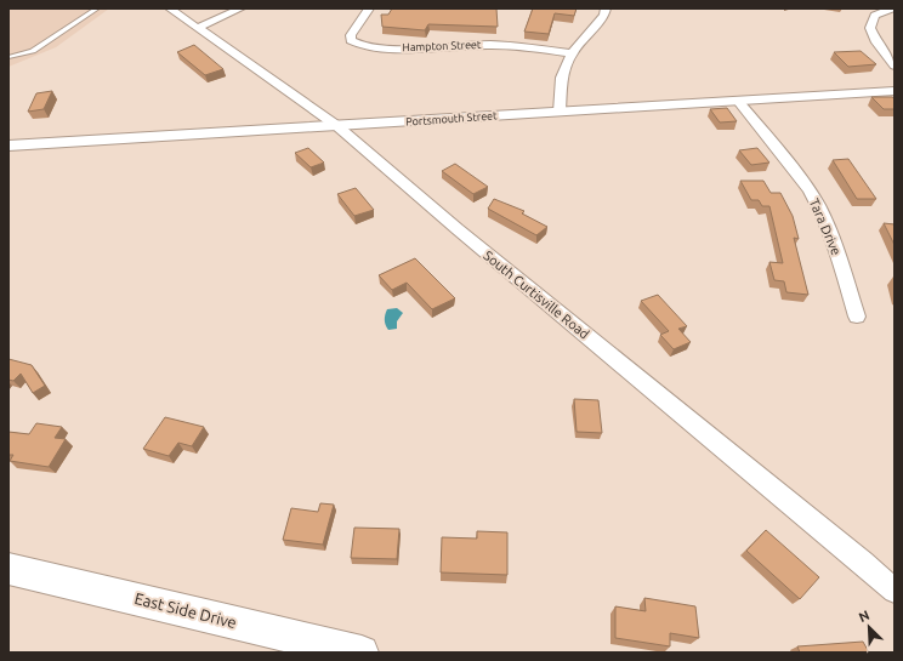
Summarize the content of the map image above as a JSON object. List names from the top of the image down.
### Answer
{
  "streets": {
    "main road": ["East Side Drive"],
    "street": [
      "Hampton Street",
      "Portsmouth Street",
      "Tara Drive",
      "South Curtisville Road"
    ]
  },
  "crossings": [
    ["Portsmouth Street", "Tara Drive"],
    ["Portsmouth Street", "South Curtisville Road"]
  ],
  "north": "top left"
}
